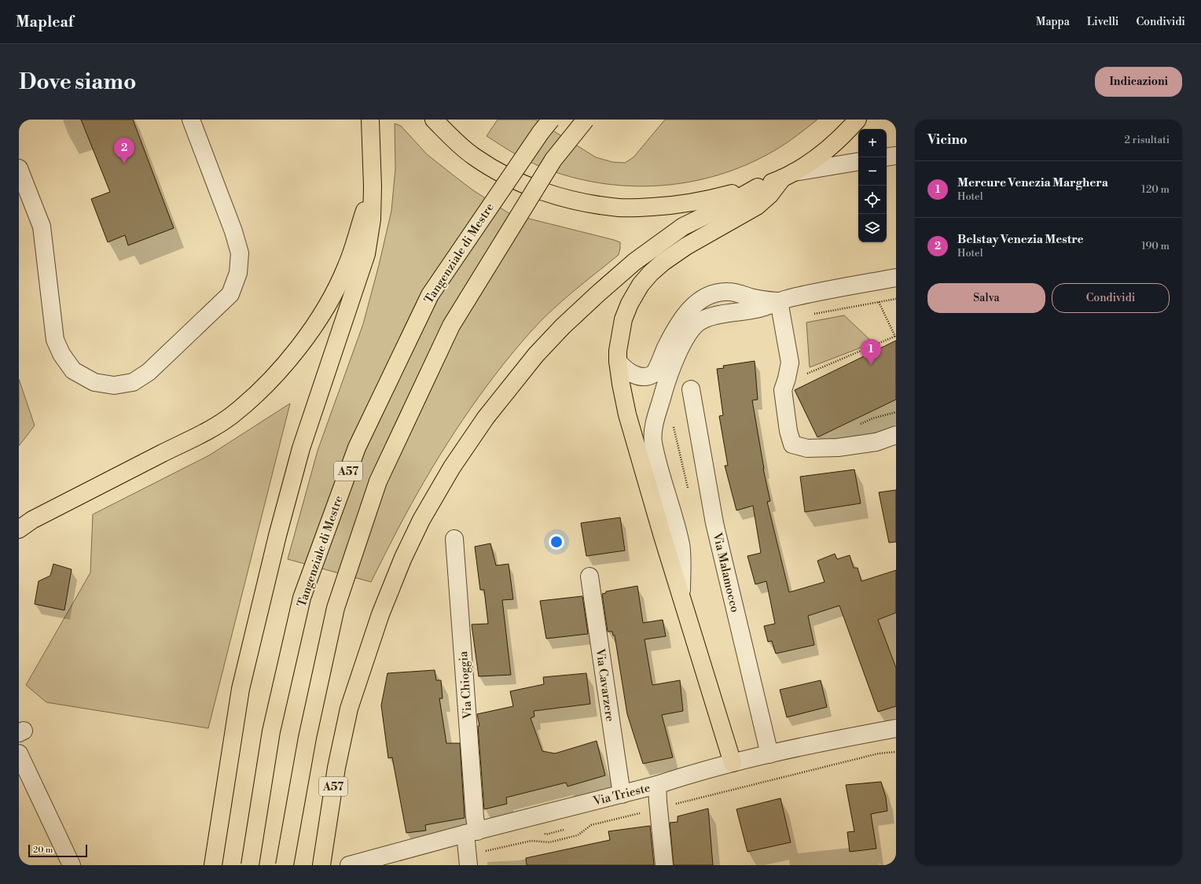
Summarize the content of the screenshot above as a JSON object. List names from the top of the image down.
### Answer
{
  "streets": {
    "highway": ["Tangenziale di Mestre", "A57"],
    "street": [
      "Via Malamocco",
      "Via Chioggia",
      "Via Cavarzere",
      "Via Trieste"
    ]
  },
  "crossings": [
    ["Via Malamocco", "Via Trieste"],
    ["Via Chioggia", "Via Trieste"],
    ["Via Cavarzere", "Via Trieste"]
  ],
  "scale_bar": "20 m",
  "page": {
    "header": "Mapleaf",
    "nav": ["Mappa", "Livelli", "Condividi"],
    "buttons": [
      "Indicazioni",
      ["Salva", "Condividi"]
    ],
    "title": "Dove siamo",
    "heading": ["Vicino", "2 risultati"],
    "map_buttons": ["+", "−"],
    "pins": ["2", "1"],
    "list": [
      {
        "mark": "1",
        "name": "Mercure Venezia Marghera",
        "note": "Hotel",
        "value": "120 m"
      },
      {
        "mark": "2",
        "name": "Belstay Venezia Mestre",
        "note": "Hotel",
        "value": "190 m"
      }
    ],
    "scale": "20 m"
  }
}
